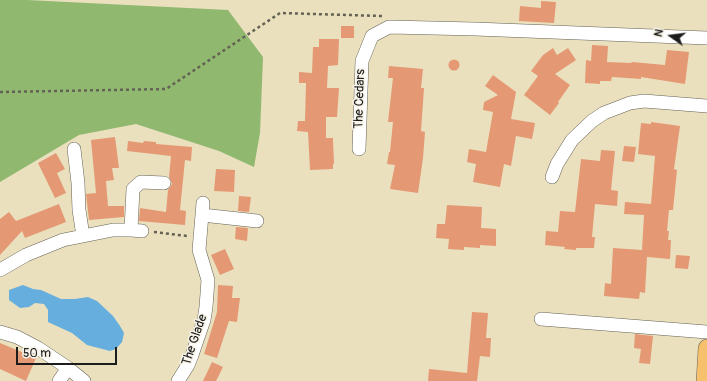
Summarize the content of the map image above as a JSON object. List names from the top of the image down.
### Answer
{
  "streets": {
    "street": ["The Cedars", "The Glade"]
  },
  "scale_bar": "50 m",
  "north": "left"
}
